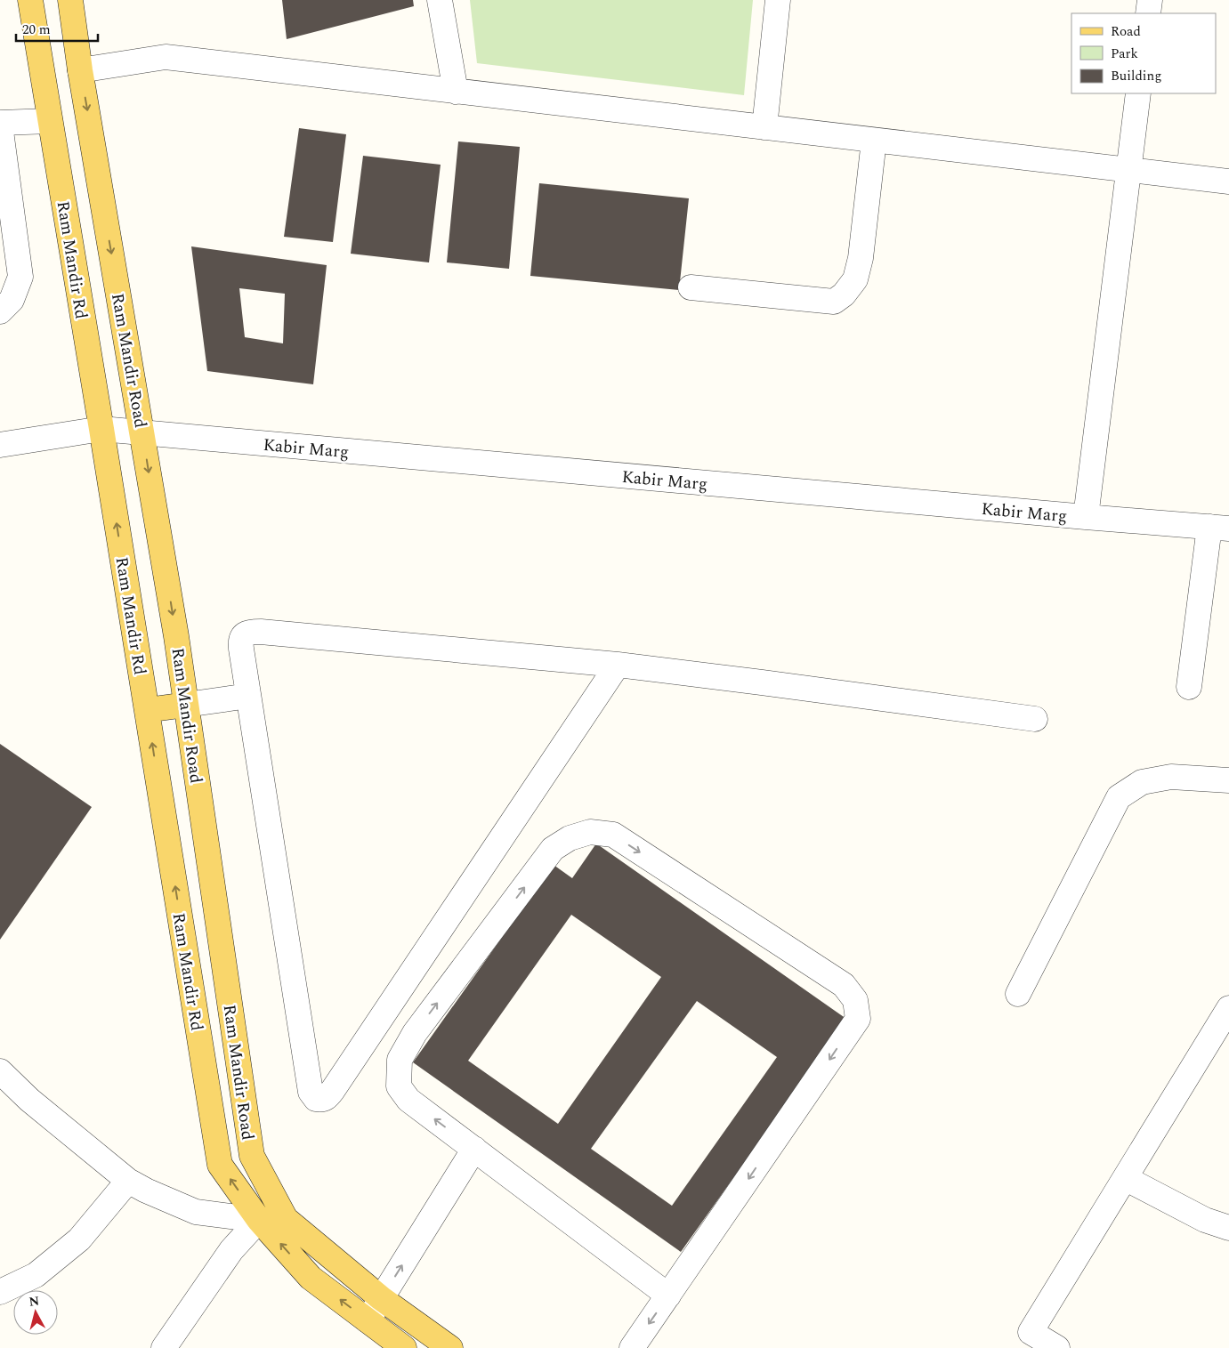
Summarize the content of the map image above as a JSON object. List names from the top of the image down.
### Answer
{
  "streets": {
    "main road": ["Ram Mandir Rd", "Ram Mandir Road"],
    "street": ["Kabir Marg"]
  },
  "crossings": [
    ["Ram Mandir Rd", "Kabir Marg"],
    ["Ram Mandir Road", "Kabir Marg"]
  ],
  "one_way": ["Ram Mandir Rd", "Ram Mandir Road"],
  "legend": ["Road", "Park", "Building"],
  "scale_bar": "20 m",
  "north": "top"
}
